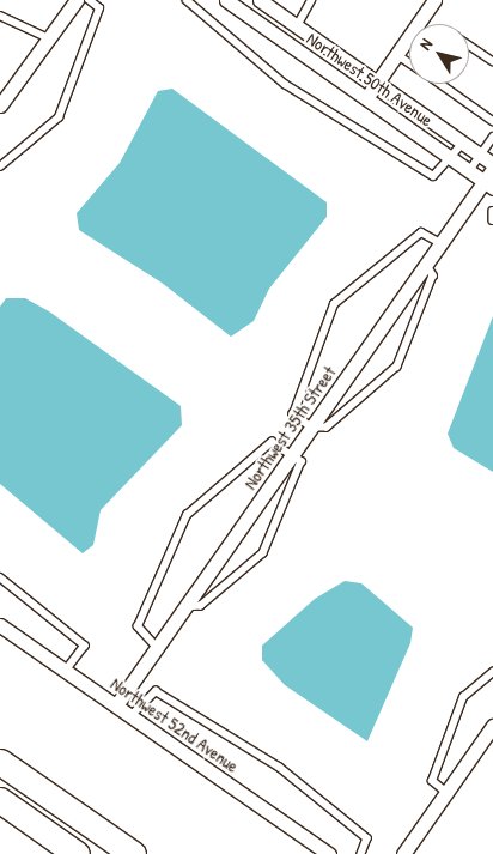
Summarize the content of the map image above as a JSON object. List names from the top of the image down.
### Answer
{
  "streets": {
    "street": ["Northwest 50th Avenue", "Northwest 35th Street", "Northwest 52nd Avenue"]
  },
  "crossings": [
    ["Northwest 50th Avenue", "Northwest 35th Street"],
    ["Northwest 35th Street", "Northwest 52nd Avenue"]
  ],
  "north": "top left"
}
